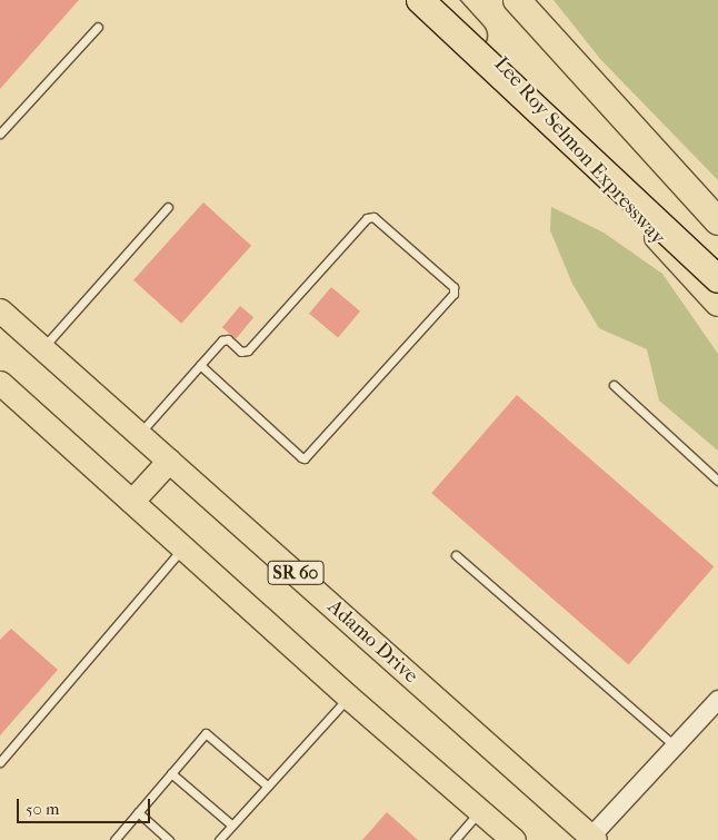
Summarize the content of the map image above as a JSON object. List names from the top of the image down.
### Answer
{
  "streets": {
    "highway": ["Lee Roy Selmon Expressway"],
    "main road": ["SR 60", "Adamo Drive"]
  },
  "scale_bar": "50 m"
}
